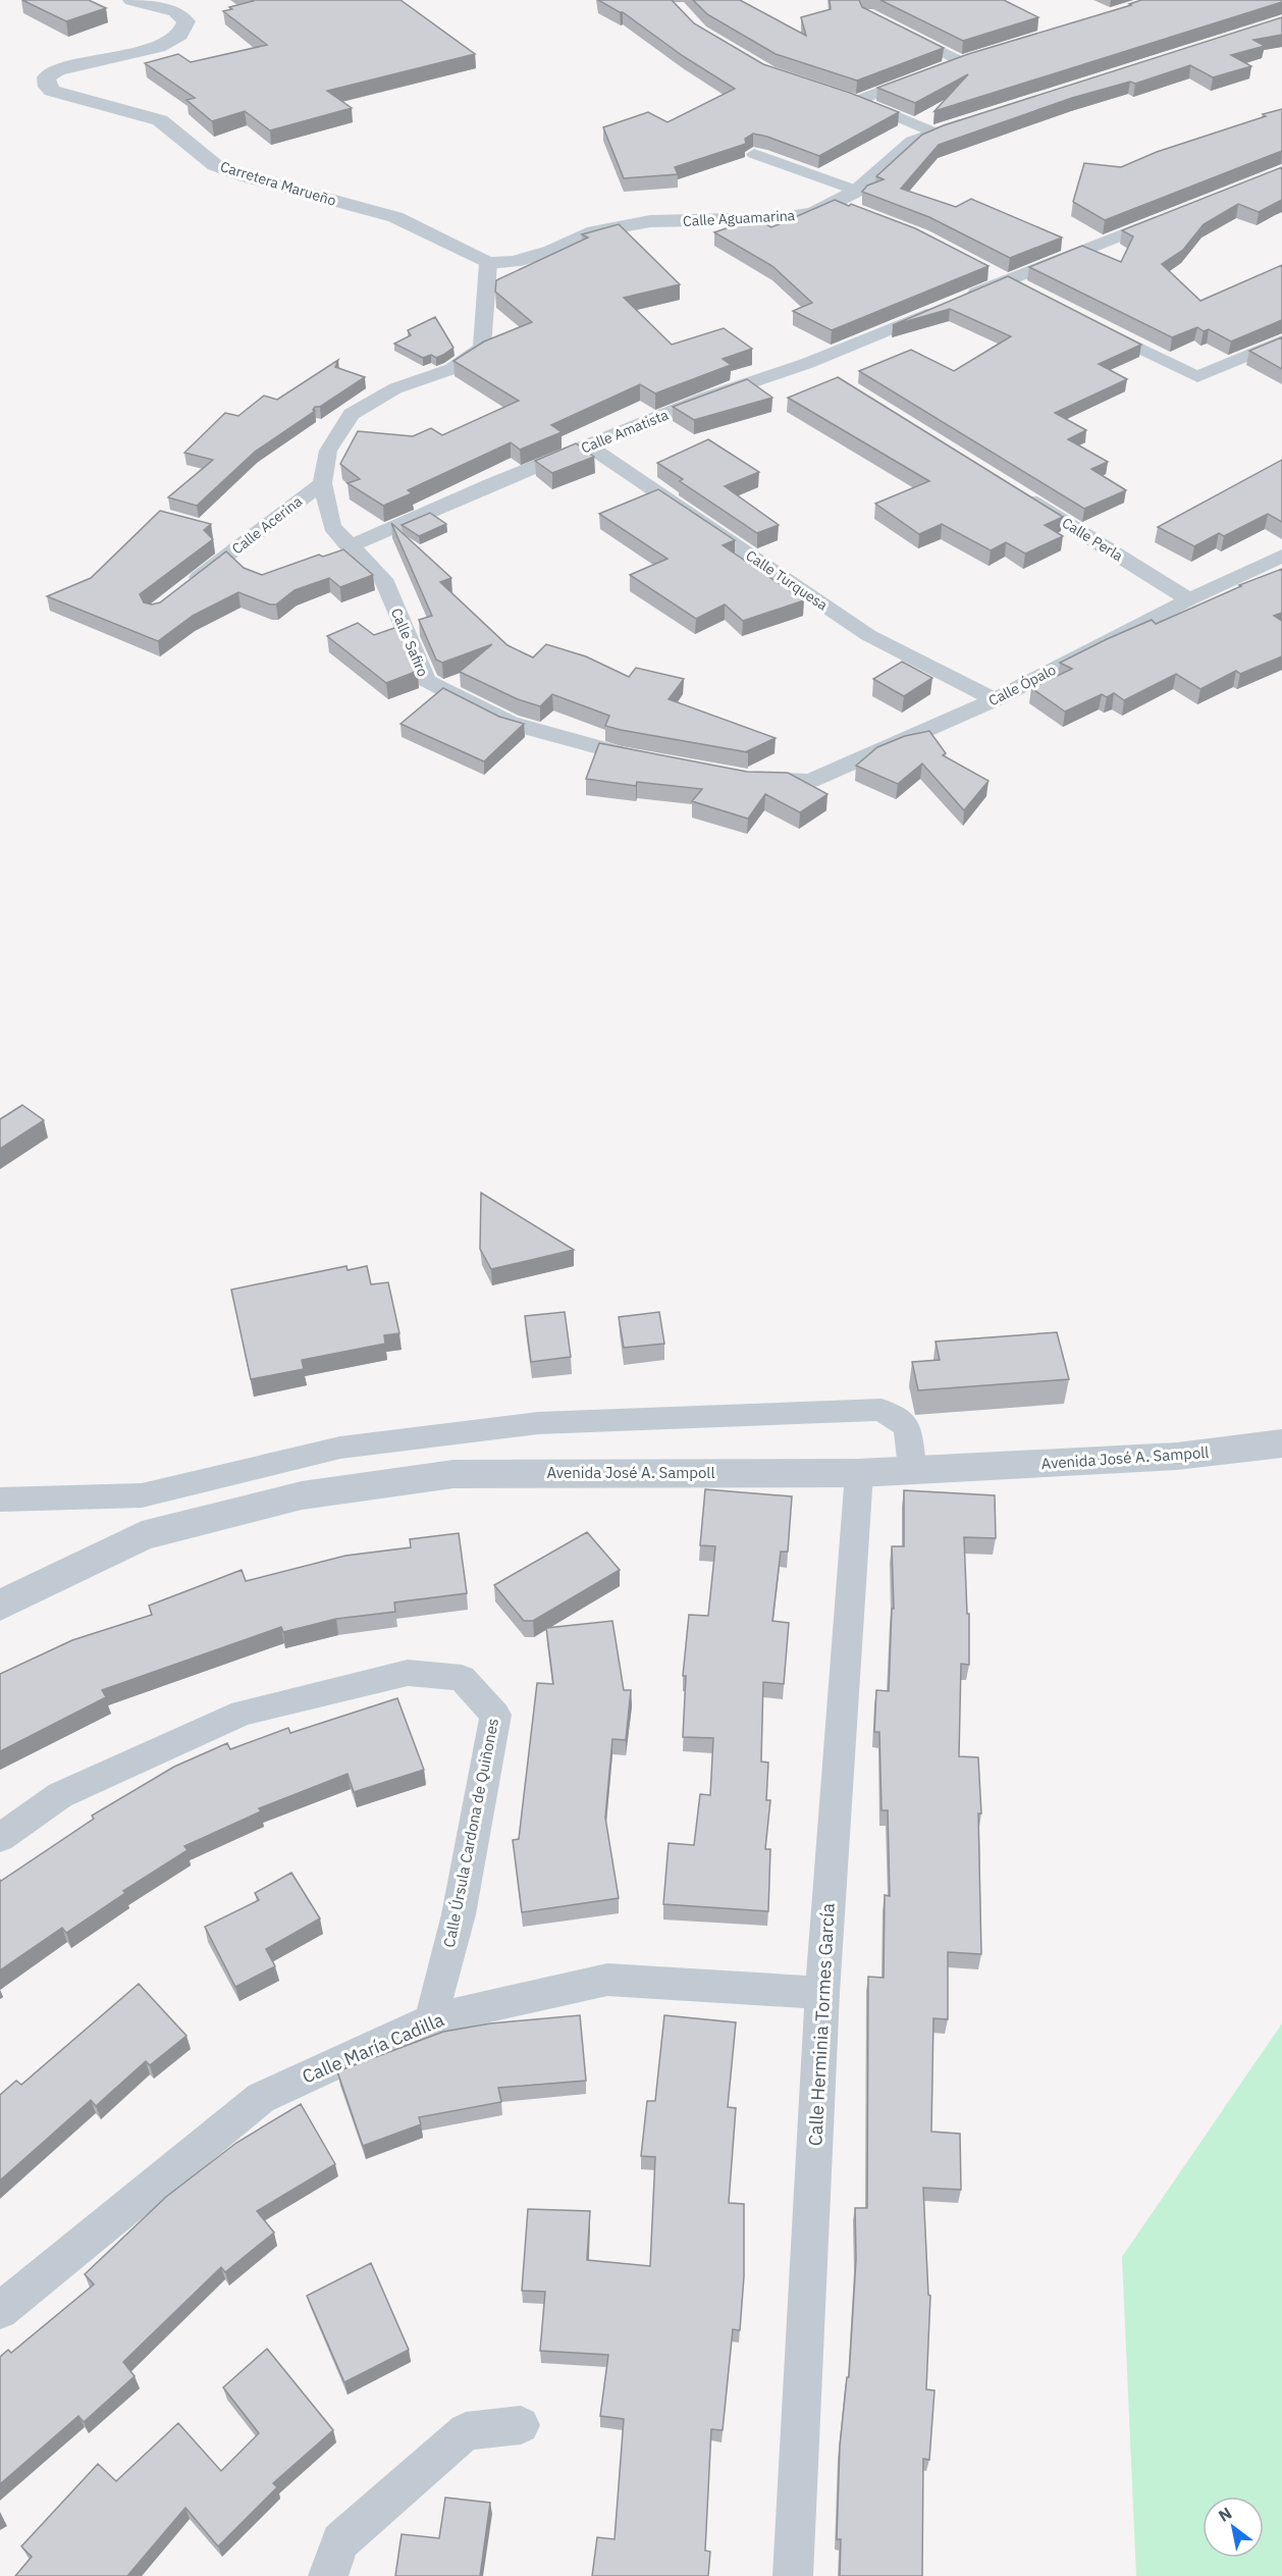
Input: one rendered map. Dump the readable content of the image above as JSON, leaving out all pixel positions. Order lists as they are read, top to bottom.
{
  "streets": {
    "street": [
      "Carretera Marueño",
      "Calle Aguamarina",
      "Calle Amatista",
      "Calle Acerina",
      "Calle Perla",
      "Calle Turquesa",
      "Calle Safiro",
      "Calle Ópalo",
      "Avenida José A. Sampoll",
      "Calle Úrsula Cardona de Quiñones",
      "Calle Herminia Tormes García",
      "Calle María Cadilla"
    ]
  },
  "crossings": [
    ["Carretera Marueño", "Calle Aguamarina"],
    ["Carretera Marueño", "Calle Safiro"],
    ["Calle Aguamarina", "Calle Safiro"],
    ["Calle Amatista", "Calle Turquesa"],
    ["Calle Amatista", "Calle Safiro"],
    ["Calle Acerina", "Calle Safiro"],
    ["Calle Perla", "Calle Ópalo"],
    ["Calle Turquesa", "Calle Ópalo"],
    ["Avenida José A. Sampoll", "Calle Herminia Tormes García"],
    ["Calle Úrsula Cardona de Quiñones", "Calle María Cadilla"],
    ["Calle Herminia Tormes García", "Calle María Cadilla"]
  ],
  "north": "top left"
}
